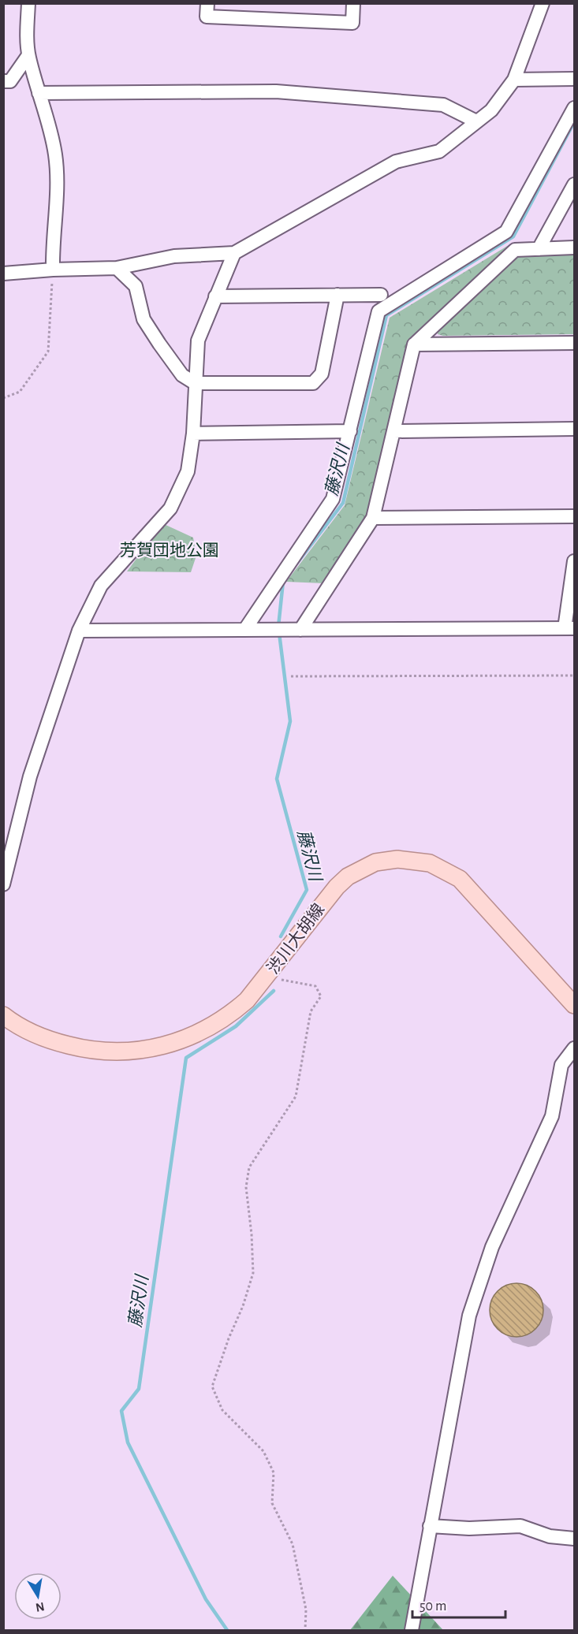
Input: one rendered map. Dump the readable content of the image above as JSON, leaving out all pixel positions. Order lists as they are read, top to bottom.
{
  "streets": {
    "main road": ["渋川大胡線"]
  },
  "water": ["藤沢川"],
  "parks": ["芳賀団地公園"],
  "scale_bar": "50 m",
  "north": "bottom"
}
